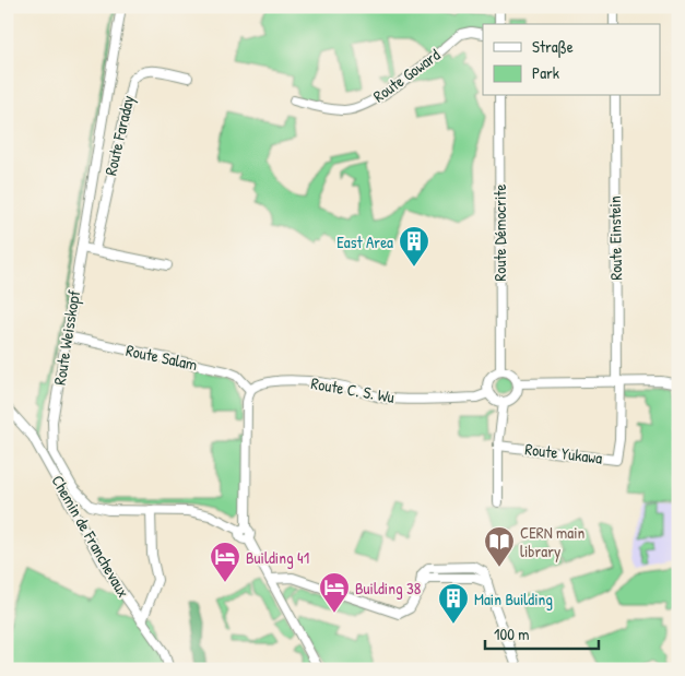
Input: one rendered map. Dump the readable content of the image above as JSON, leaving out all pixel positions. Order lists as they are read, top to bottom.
{
  "streets": {
    "street": [
      "Route Goward",
      "Route Faraday",
      "Route Démocrite",
      "Route Einstein",
      "Route Weisskopf",
      "Route Salam",
      "Route C. S. Wu",
      "Route Yukawa",
      "Chemin de Franchevaux"
    ]
  },
  "crossings": [
    ["Route Démocrite", "Route C. S. Wu"],
    ["Route Einstein", "Route Yukawa"],
    ["Route Weisskopf", "Route Salam"],
    ["Route Salam", "Route C. S. Wu"]
  ],
  "places": {
    "building": ["East Area", "Main Building"],
    "library": ["CERN main library"],
    "hotel": ["Building 41", "Building 38"]
  },
  "legend": ["Straße", "Park"],
  "scale_bar": "100 m"
}
